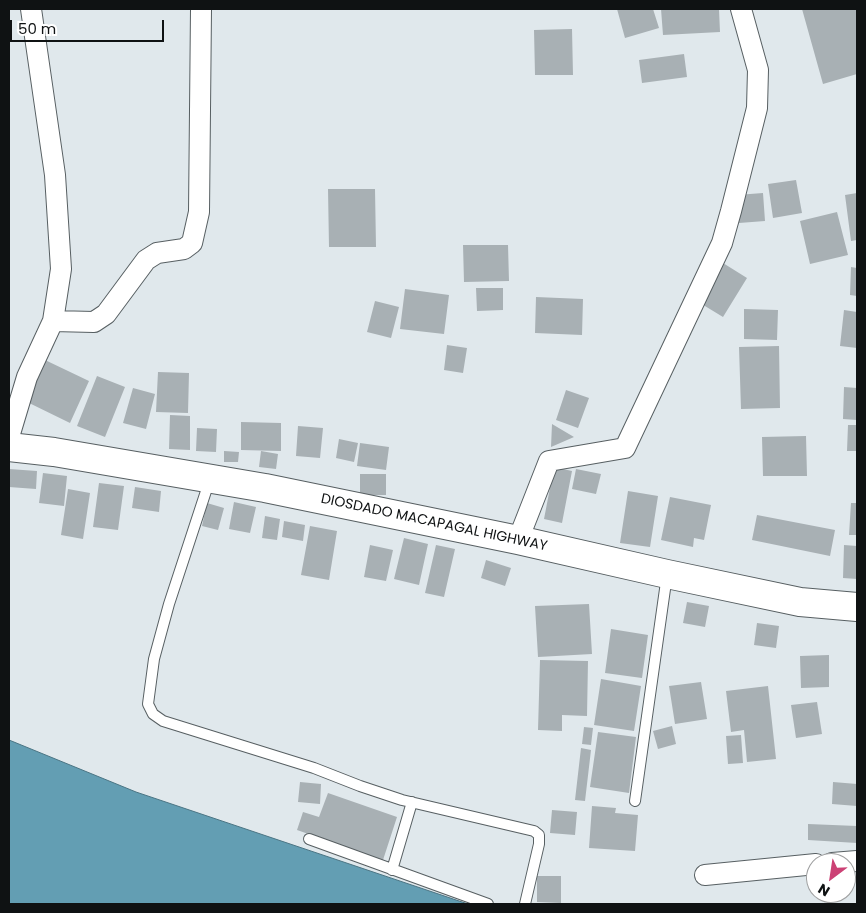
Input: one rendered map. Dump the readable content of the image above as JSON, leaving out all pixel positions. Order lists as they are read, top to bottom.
{
  "streets": {
    "highway": ["DIOSDADO MACAPAGAL HIGHWAY"]
  },
  "scale_bar": "50 m",
  "north": "bottom left"
}
